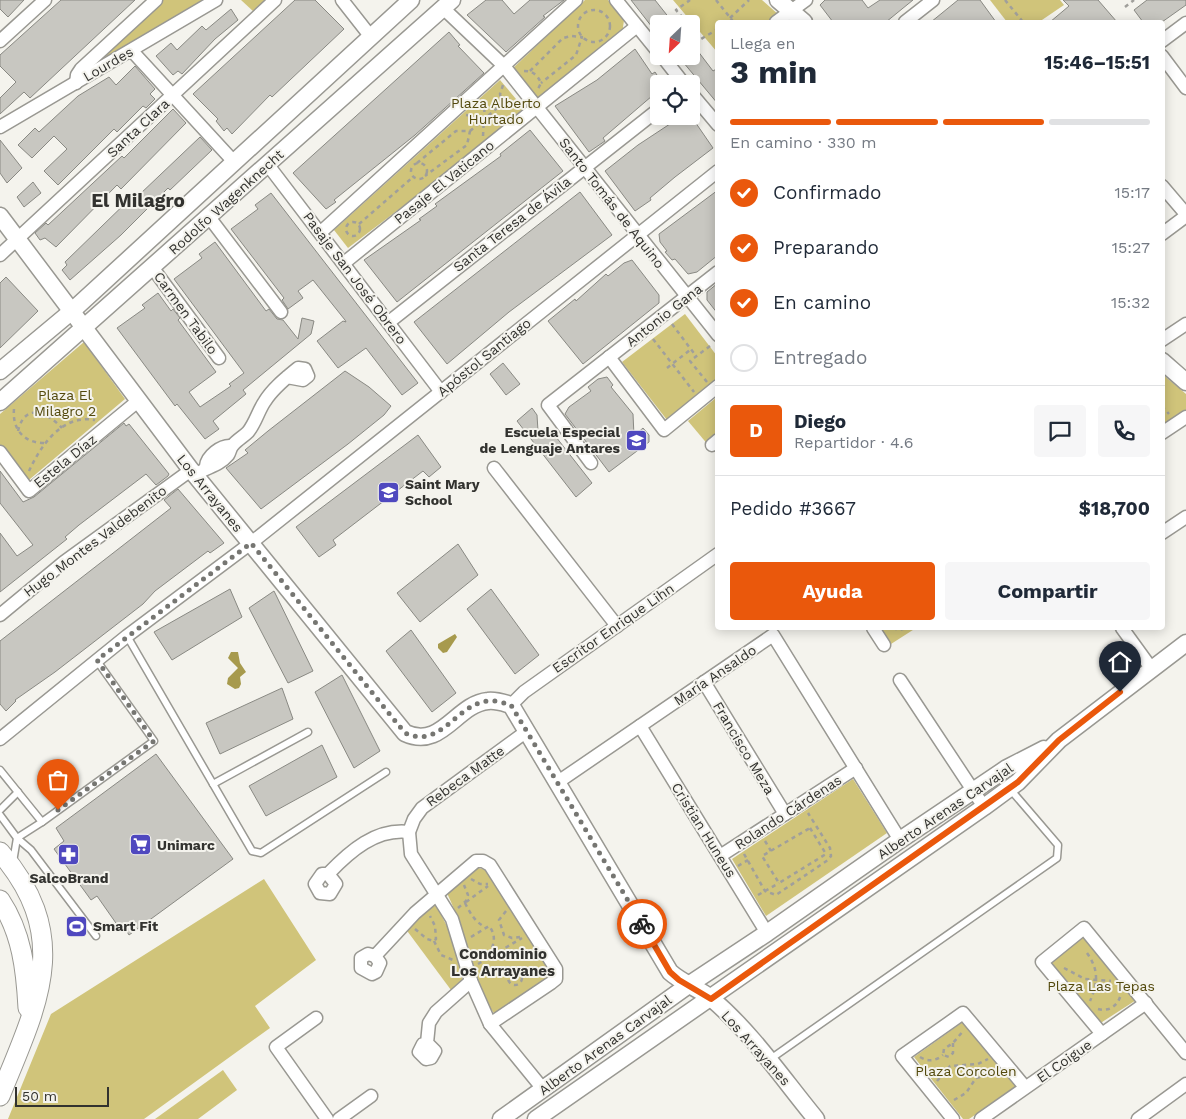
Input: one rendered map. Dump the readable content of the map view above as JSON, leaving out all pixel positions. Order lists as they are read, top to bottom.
{
  "streets": {
    "street": [
      "Lourdes",
      "Santa Clara",
      "Pasaje El Vaticano",
      "Rodolfo Wagenknecht",
      "Santo Tomás de Aquino",
      "Santa Teresa de Ávila",
      "Pasaje San José Obrero",
      "Carmen Tabilo",
      "Antonio Gana",
      "Apóstol Santiago",
      "Estela Díaz",
      "Los Arrayanes",
      "Hugo Montes Valdebenito",
      "Escritor Enrique Lihn",
      "María Ansaldo",
      "Francisco Meza",
      "Rebeca Matte",
      "Alberto Arenas Carvajal",
      "Rolando Cárdenas",
      "Cristian Huneus",
      "El Coigue"
    ]
  },
  "crossings": [
    ["Santa Clara", "Los Arrayanes"],
    ["Pasaje El Vaticano", "Santo Tomás de Aquino"],
    ["Pasaje El Vaticano", "Pasaje San José Obrero"],
    ["Rodolfo Wagenknecht", "Santo Tomás de Aquino"],
    ["Rodolfo Wagenknecht", "Pasaje San José Obrero"],
    ["Rodolfo Wagenknecht", "Carmen Tabilo"],
    ["Rodolfo Wagenknecht", "Los Arrayanes"],
    ["Santo Tomás de Aquino", "Santa Teresa de Ávila"],
    ["Santo Tomás de Aquino", "Antonio Gana"],
    ["Santo Tomás de Aquino", "Apóstol Santiago"],
    ["Santa Teresa de Ávila", "Pasaje San José Obrero"],
    ["Pasaje San José Obrero", "Apóstol Santiago"],
    ["Apóstol Santiago", "Los Arrayanes"],
    ["Estela Díaz", "Los Arrayanes"],
    ["Los Arrayanes", "Hugo Montes Valdebenito"],
    ["Los Arrayanes", "Escritor Enrique Lihn"],
    ["Los Arrayanes", "María Ansaldo"],
    ["Los Arrayanes", "Rebeca Matte"],
    ["Los Arrayanes", "Alberto Arenas Carvajal"],
    ["María Ansaldo", "Francisco Meza"],
    ["María Ansaldo", "Alberto Arenas Carvajal"],
    ["María Ansaldo", "Rolando Cárdenas"],
    ["María Ansaldo", "Cristian Huneus"],
    ["Francisco Meza", "Rolando Cárdenas"],
    ["Alberto Arenas Carvajal", "Cristian Huneus"],
    ["Rolando Cárdenas", "Cristian Huneus"]
  ],
  "districts": ["El Milagro", "Condominio Los Arrayanes"],
  "parks": [
    "Plaza Alberto Hurtado",
    "Plaza El Milagro 2",
    "Plaza Las Tepas",
    "Plaza Corcolen"
  ],
  "places": {
    "school or university": ["Escuela Especial de Lenguaje Antares", "Saint Mary School"],
    "supermarket": ["Unimarc"],
    "pharmacy": ["SalcoBrand"],
    "sports": ["Smart Fit"]
  },
  "scale_bar": "50 m",
  "north": "bottom left",
  "page": {
    "heading": ["3 min", "Llega en", "15:46–15:51"],
    "panel": [
      "Diego",
      "Repartidor · 4.6",
      "Pedido #3667",
      "$18,700"
    ],
    "bar": "En camino · 330 m",
    "list": [
      ["Confirmado", "15:17"],
      ["Preparando", "15:27"],
      ["En camino", "15:32"],
      "Entregado"
    ],
    "round": "D",
    "buttons": ["Ayuda", "Compartir"],
    "scale": "50 m"
  }
}
